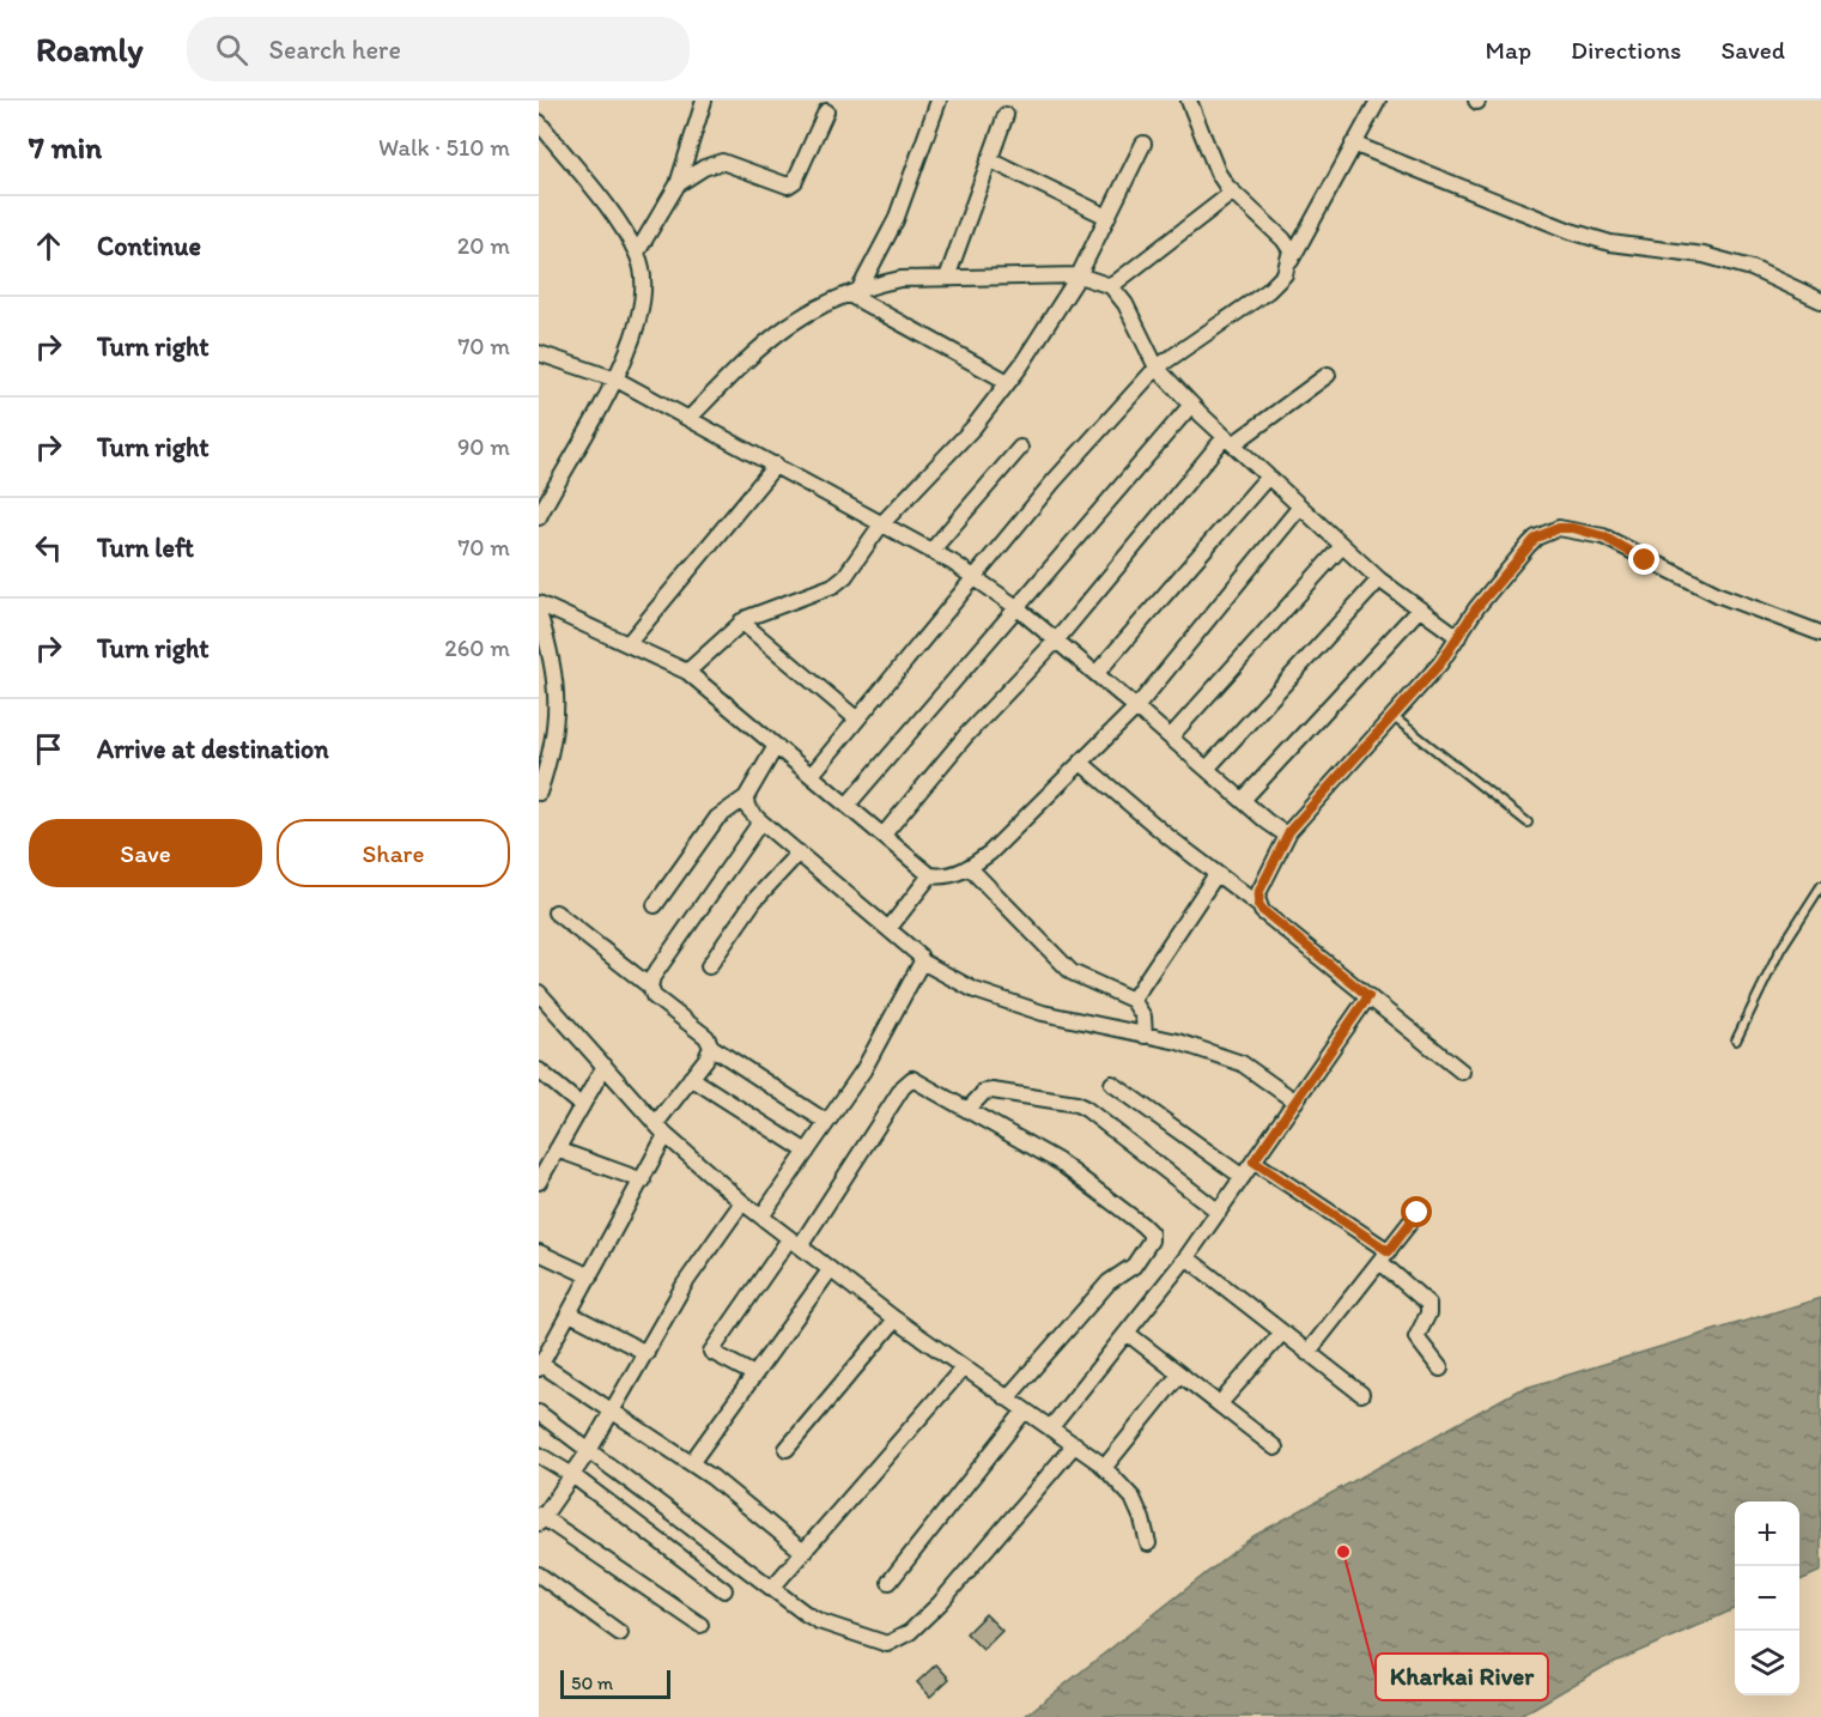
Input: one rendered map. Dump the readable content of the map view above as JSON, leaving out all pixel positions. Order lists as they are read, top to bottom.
{
  "places": ["Kharkai River"],
  "scale_bar": "50 m",
  "page": {
    "header": "Roamly",
    "search": "Search here",
    "nav": ["Map", "Directions", "Saved"],
    "heading": ["7 min", "Walk · 510 m"],
    "list": [
      ["Continue", "20 m"],
      ["Turn right", "70 m"],
      ["Turn right", "90 m"],
      ["Turn left", "70 m"],
      ["Turn right", "260 m"],
      "Arrive at destination"
    ],
    "buttons": ["Save", "Share"],
    "map_buttons": ["+", "−"],
    "scale": "50 m"
  }
}
